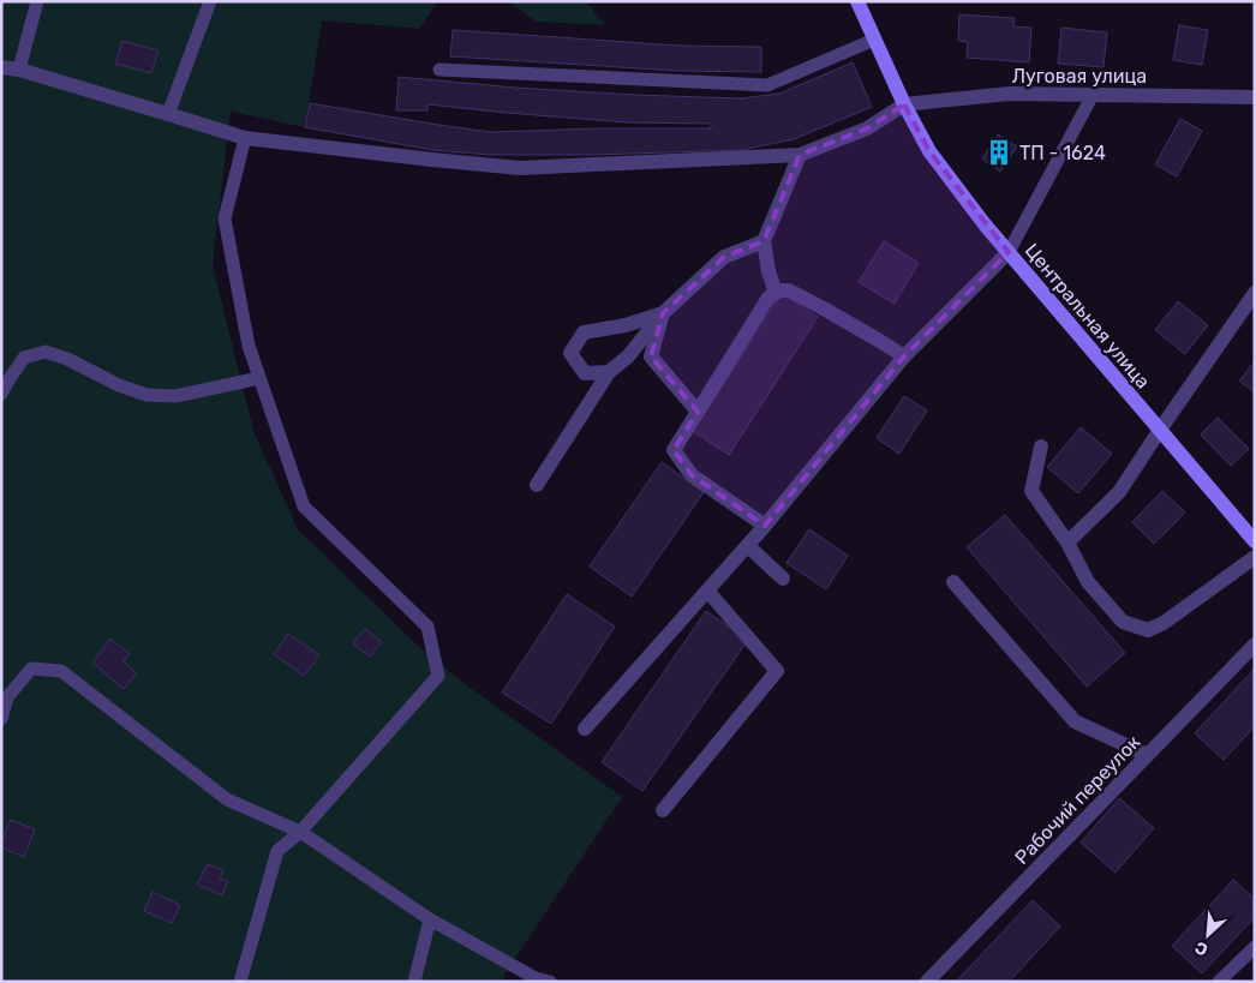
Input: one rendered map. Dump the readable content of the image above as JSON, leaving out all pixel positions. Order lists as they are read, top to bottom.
{
  "streets": {
    "street": ["Луговая улица", "Центральная улица", "Рабочий переулок"]
  },
  "crossings": [
    ["Луговая улица", "Центральная улица"]
  ],
  "places": {
    "building": ["ТП - 1624"]
  },
  "north": "bottom left"
}
